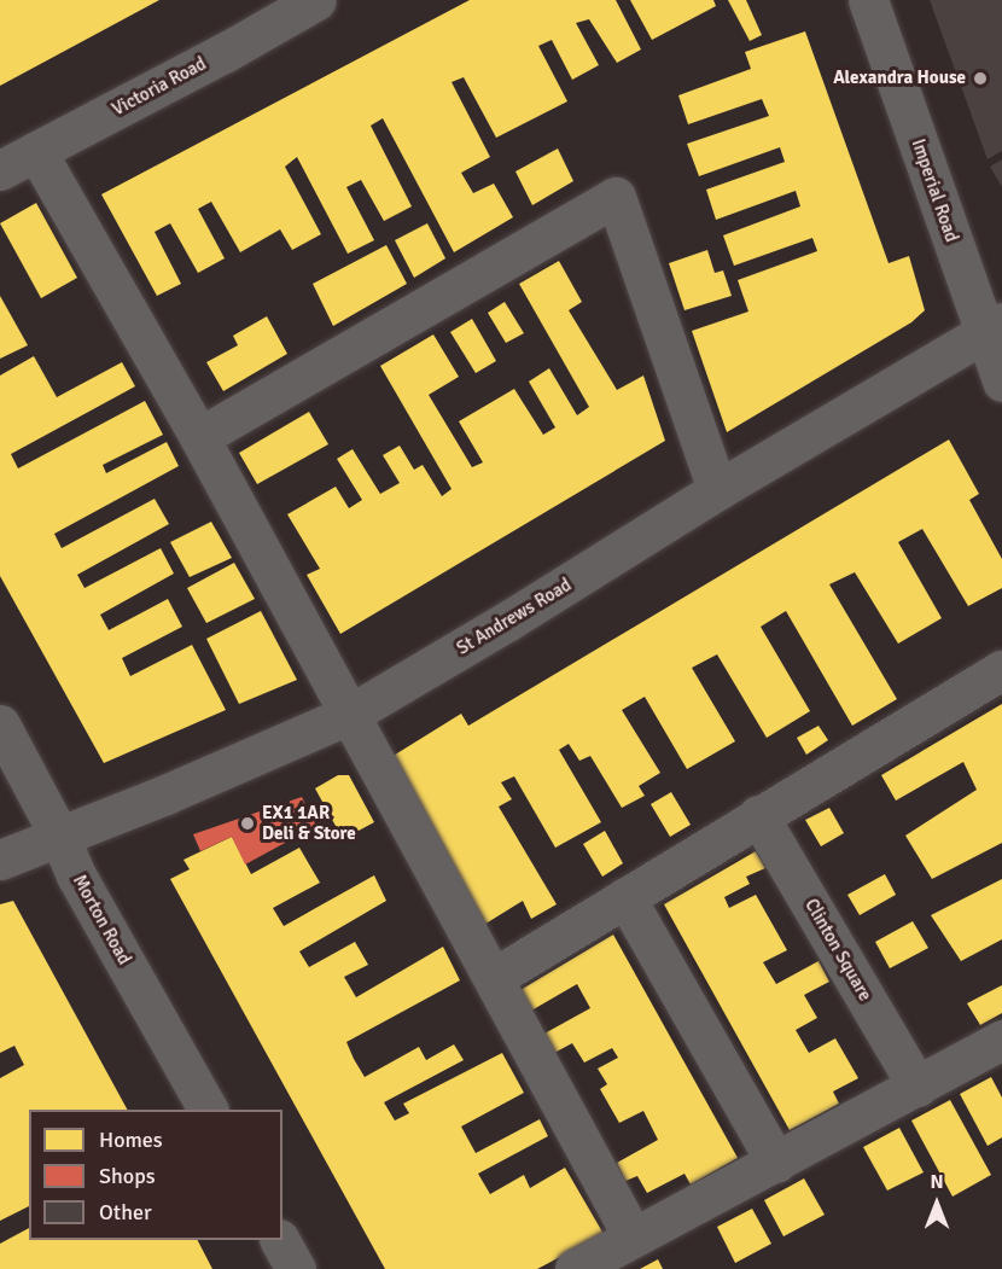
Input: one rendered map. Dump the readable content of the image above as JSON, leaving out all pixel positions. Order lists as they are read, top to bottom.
{
  "streets": {
    "street": [
      "Victoria Road",
      "Imperial Road",
      "St Andrews Road",
      "Morton Road",
      "Clinton Square"
    ]
  },
  "crossings": [
    ["Imperial Road", "St Andrews Road"],
    ["St Andrews Road", "Morton Road"]
  ],
  "places": ["Alexandra House", "EX1 1AR Deli & Store"],
  "legend": ["Homes", "Shops", "Other"],
  "north": "top"
}
